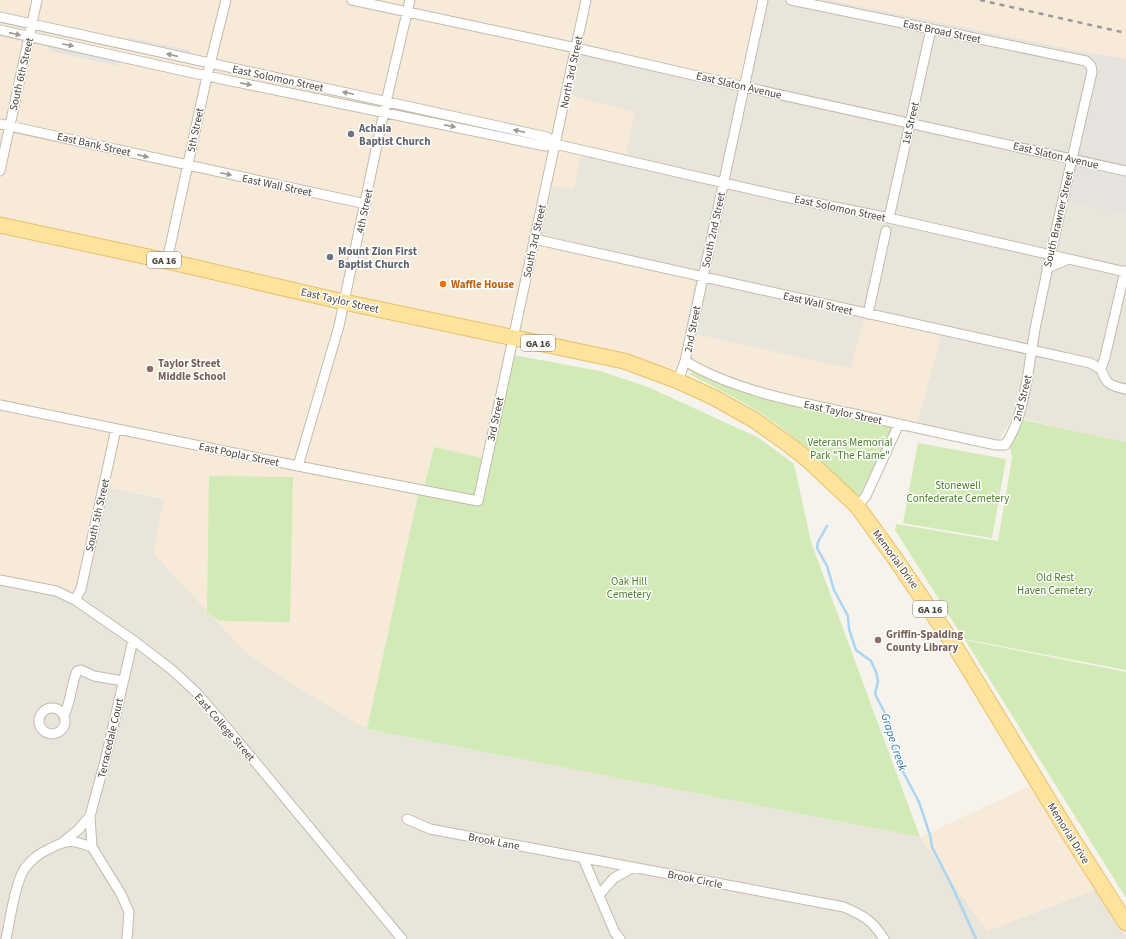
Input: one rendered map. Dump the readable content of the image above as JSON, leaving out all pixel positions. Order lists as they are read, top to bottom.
{
  "streets": {
    "main road": ["GA 16", "East Taylor Street", "Memorial Drive"],
    "street": [
      "East Broad Street",
      "North 3rd Street",
      "South 6th Street",
      "East Solomon Street",
      "East Slaton Avenue",
      "1st Street",
      "5th Street",
      "East Bank Street",
      "East Wall Street",
      "4th Street",
      "South Brawner Street",
      "South 2nd Street",
      "South 3rd Street",
      "2nd Street",
      "3rd Street",
      "East Poplar Street",
      "South 5th Street",
      "East College Street",
      "Terracedale Court",
      "Brook Lane",
      "Brook Circle"
    ]
  },
  "crossings": [
    ["East Broad Street", "1st Street"],
    ["East Broad Street", "South Brawner Street"],
    ["North 3rd Street", "East Solomon Street"],
    ["North 3rd Street", "East Slaton Avenue"],
    ["North 3rd Street", "South 3rd Street"],
    ["South 6th Street", "East Solomon Street"],
    ["South 6th Street", "East Bank Street"],
    ["East Solomon Street", "1st Street"],
    ["East Solomon Street", "5th Street"],
    ["East Solomon Street", "4th Street"],
    ["East Solomon Street", "South Brawner Street"],
    ["East Solomon Street", "South 2nd Street"],
    ["East Solomon Street", "South 3rd Street"],
    ["East Slaton Avenue", "1st Street"],
    ["East Slaton Avenue", "4th Street"],
    ["East Slaton Avenue", "South Brawner Street"],
    ["East Slaton Avenue", "South 2nd Street"],
    ["5th Street", "East Bank Street"],
    ["5th Street", "East Wall Street"],
    ["5th Street", "East Taylor Street"],
    ["East Bank Street", "East Wall Street"],
    ["East Wall Street", "4th Street"],
    ["East Wall Street", "South Brawner Street"],
    ["East Wall Street", "South 2nd Street"],
    ["East Wall Street", "South 3rd Street"],
    ["East Wall Street", "2nd Street"],
    ["4th Street", "East Taylor Street"],
    ["4th Street", "East Poplar Street"],
    ["South Brawner Street", "2nd Street"],
    ["South 2nd Street", "2nd Street"],
    ["South 3rd Street", "East Taylor Street"],
    ["South 3rd Street", "3rd Street"],
    ["East Taylor Street", "2nd Street"],
    ["East Taylor Street", "3rd Street"],
    ["East Taylor Street", "Memorial Drive"],
    ["2nd Street", "Memorial Drive"],
    ["3rd Street", "East Poplar Street"],
    ["East Poplar Street", "South 5th Street"],
    ["South 5th Street", "East College Street"],
    ["East College Street", "Terracedale Court"],
    ["Brook Lane", "Brook Circle"]
  ],
  "one_way": ["East Bank Street"],
  "water": ["Grape Creek"],
  "parks": [
    "Veterans Memorial Park \"The Flame\"",
    "Stonewell Confederate Cemetery",
    "Old Rest Haven Cemetery",
    "Oak Hill Cemetery"
  ],
  "places": [
    "Achaia Baptist Church",
    "Mount Zion First Baptist Church",
    "Waffle House",
    "Taylor Street Middle School",
    "Griffin-Spalding County Library"
  ]
}
